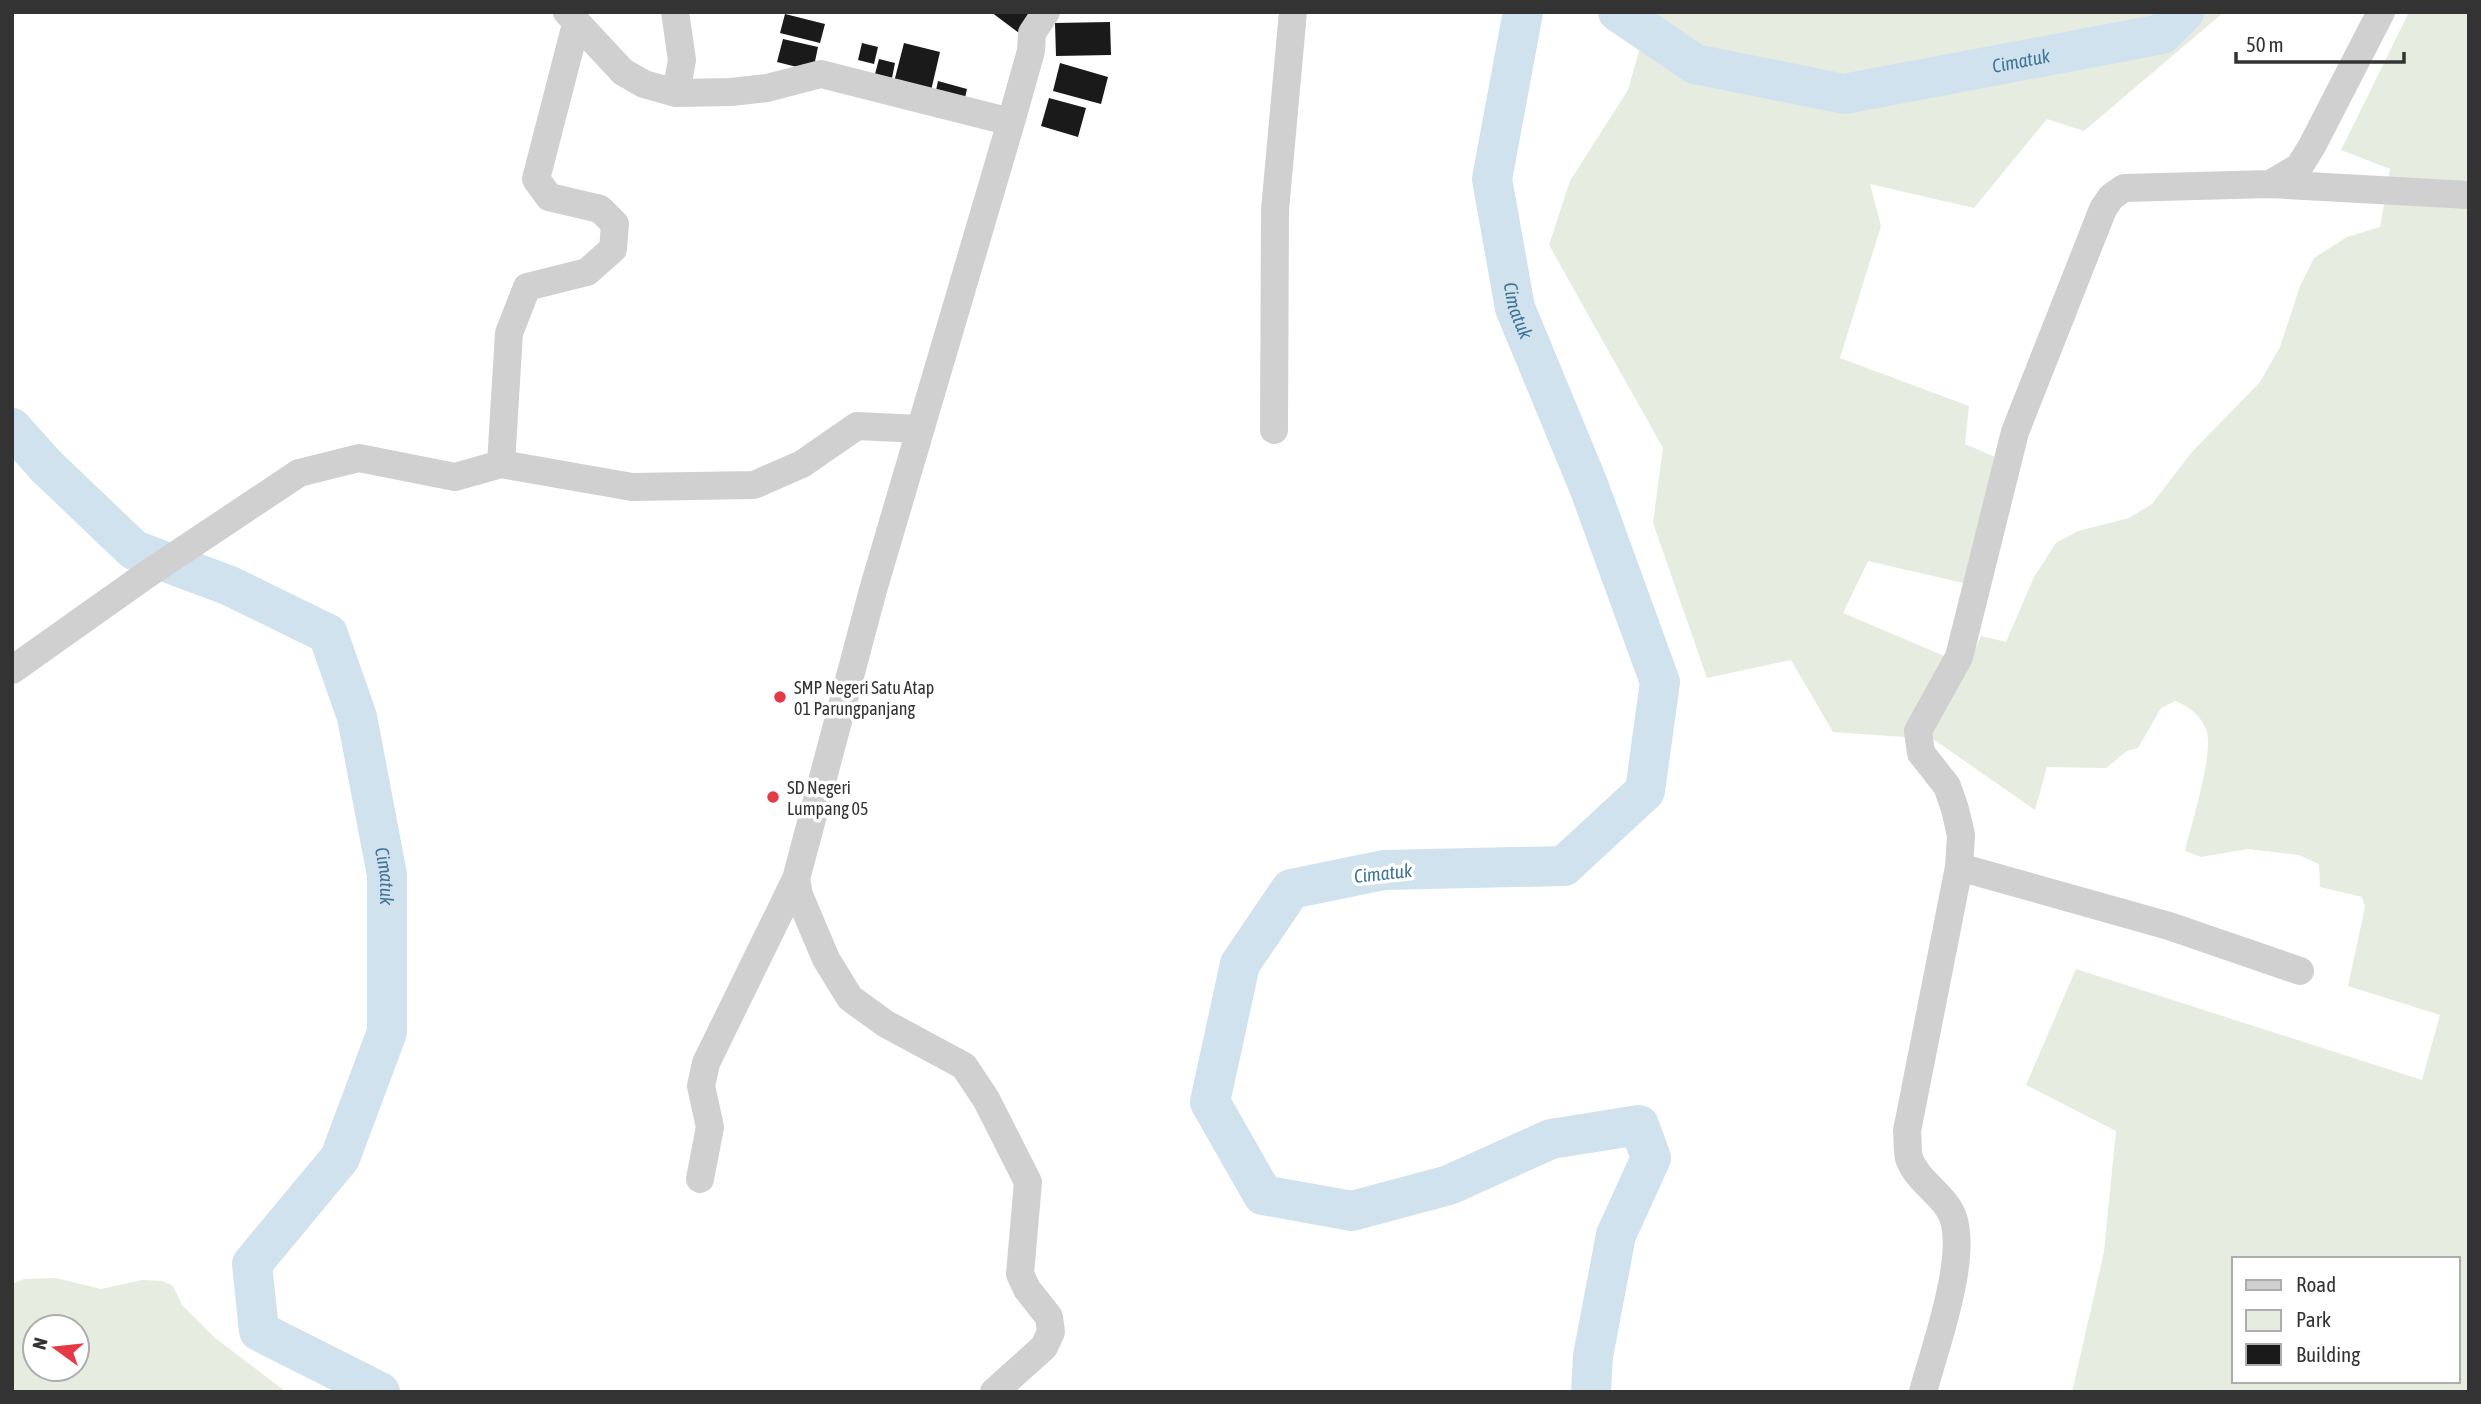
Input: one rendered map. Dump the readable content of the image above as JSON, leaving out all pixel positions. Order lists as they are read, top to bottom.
{
  "water": ["Cimatuk"],
  "places": ["SMP Negeri Satu Atap 01 Parungpanjang", "SD Negeri Lumpang 05"],
  "legend": ["Road", "Park", "Building"],
  "scale_bar": "50 m",
  "north": "left"
}
